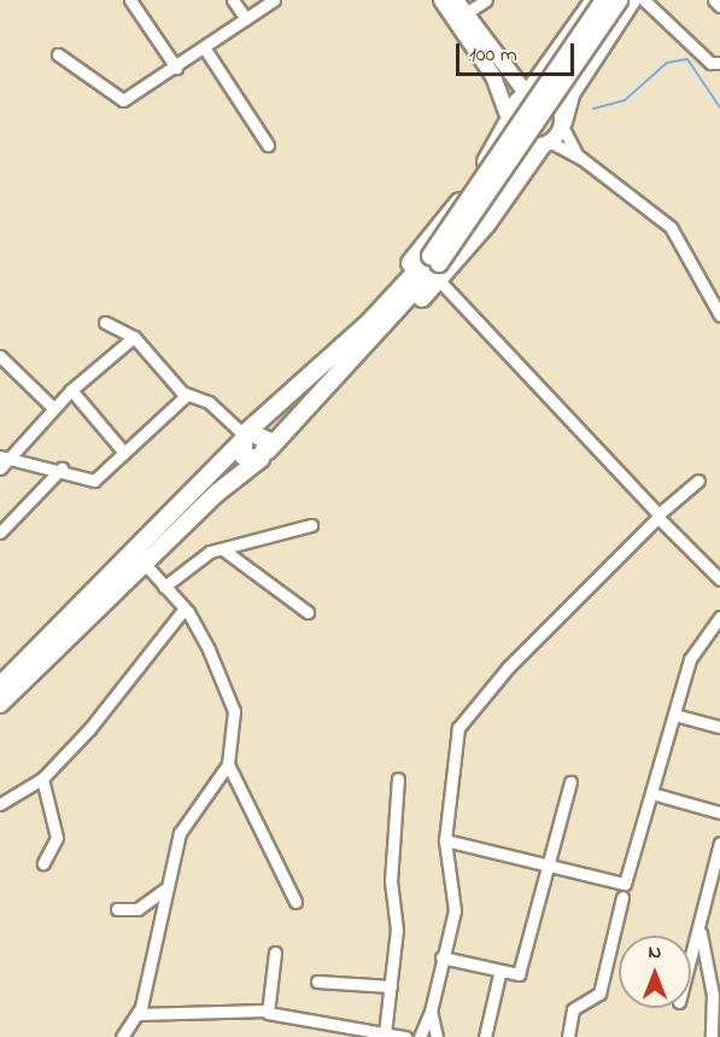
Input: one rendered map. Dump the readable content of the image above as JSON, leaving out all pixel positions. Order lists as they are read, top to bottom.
{
  "scale_bar": "100 m",
  "north": "top"
}
